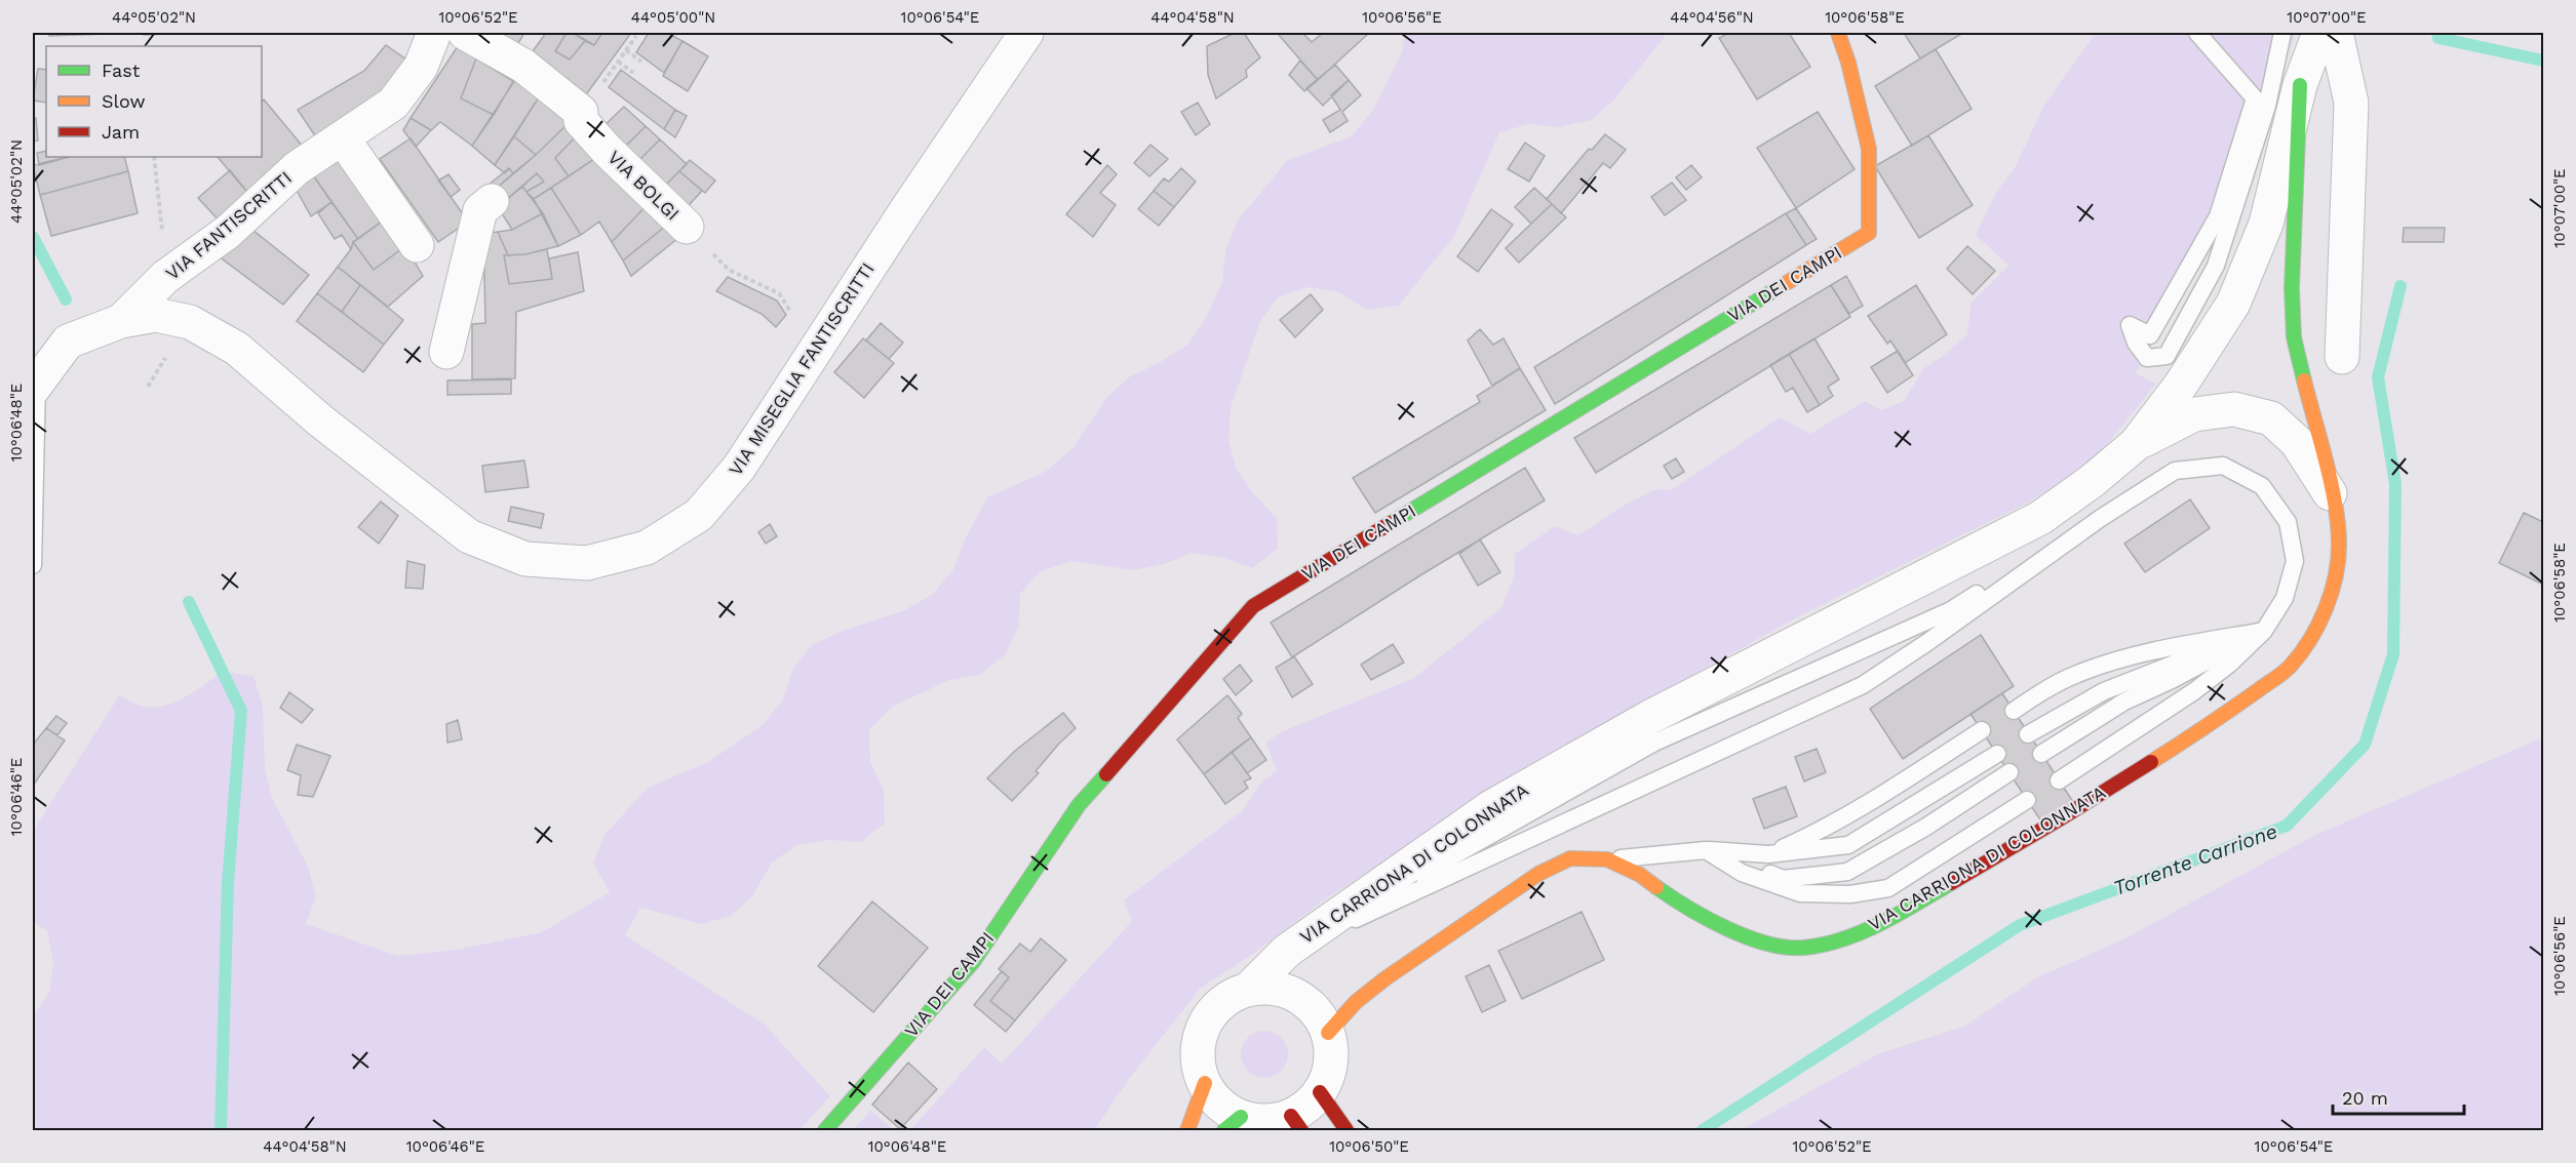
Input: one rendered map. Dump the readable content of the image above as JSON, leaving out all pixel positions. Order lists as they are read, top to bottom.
{
  "streets": {
    "street": [
      "VIA BOLGI",
      "VIA FANTISCRITTI",
      "VIA DEI CAMPI",
      "VIA MISEGLIA FANTISCRITTI",
      "VIA CARRIONA DI COLONNATA"
    ]
  },
  "crossings": [
    ["VIA BOLGI", "VIA MISEGLIA FANTISCRITTI"],
    ["VIA FANTISCRITTI", "VIA MISEGLIA FANTISCRITTI"]
  ],
  "water": ["Torrente Carrione"],
  "legend": ["Fast", "Slow", "Jam"],
  "scale_bar": "20 m",
  "coordinates": [
    "44°05'02\"N",
    "10°06'52\"E",
    "44°05'00\"N",
    "10°06'54\"E",
    "44°04'58\"N",
    "10°06'56\"E",
    "44°04'56\"N",
    "10°06'58\"E",
    "10°07'00\"E",
    "10°06'48\"E",
    "10°06'46\"E",
    "10°06'50\"E"
  ]
}
